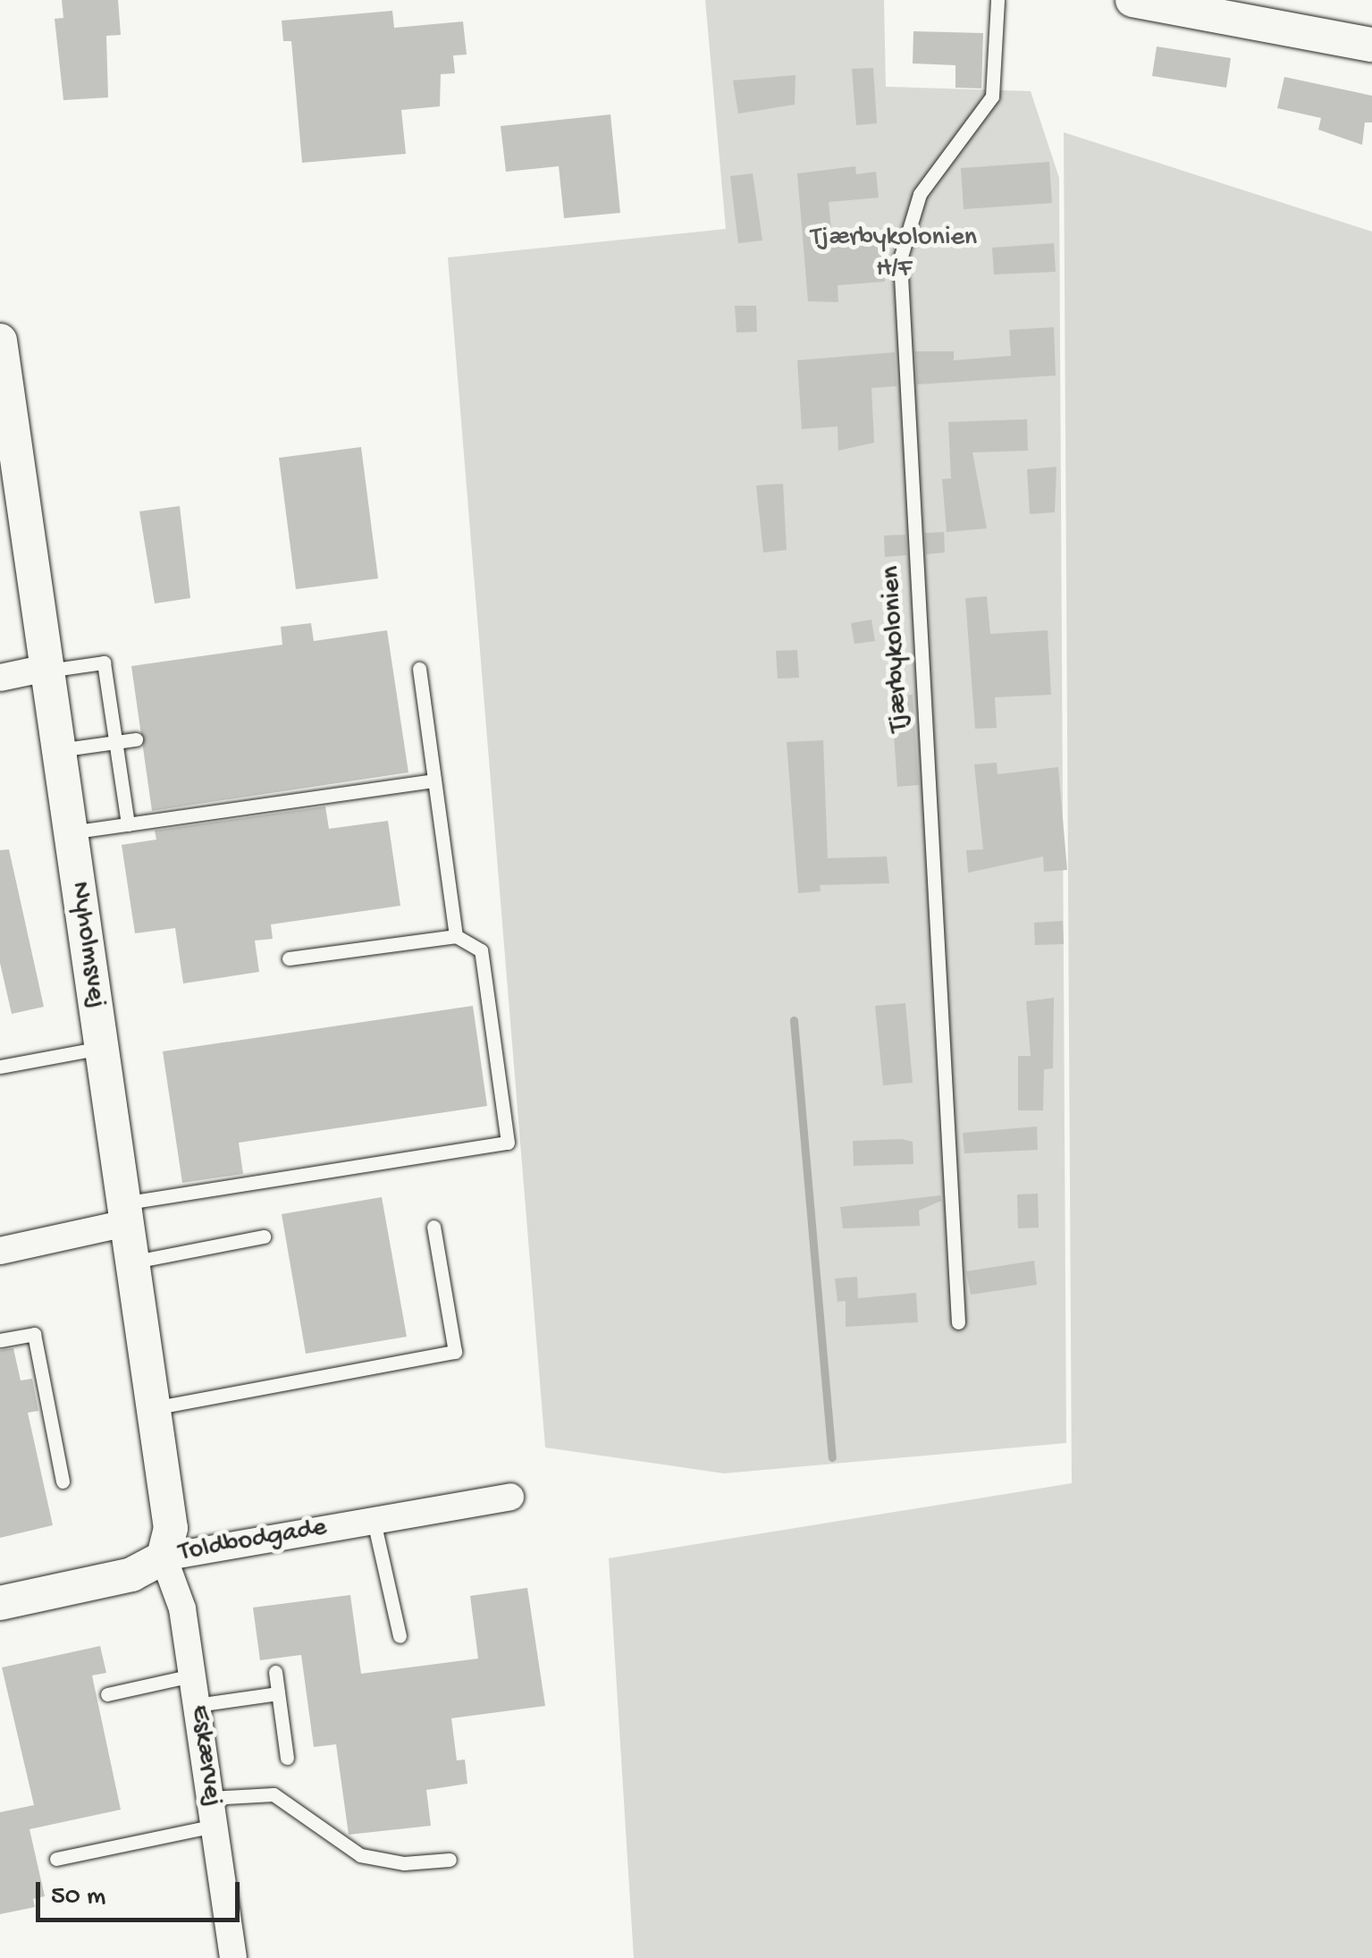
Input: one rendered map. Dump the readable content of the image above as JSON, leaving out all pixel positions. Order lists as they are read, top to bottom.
{
  "streets": {
    "street": ["Nyholmsvej", "Toldbodgade", "Eskærvej"],
    "lane": ["Tjærbykolonien"]
  },
  "crossings": [
    ["Nyholmsvej", "Toldbodgade"],
    ["Nyholmsvej", "Eskærvej"],
    ["Toldbodgade", "Eskærvej"]
  ],
  "parks": ["Tjærbykolonien H/F"],
  "scale_bar": "50 m"
}
